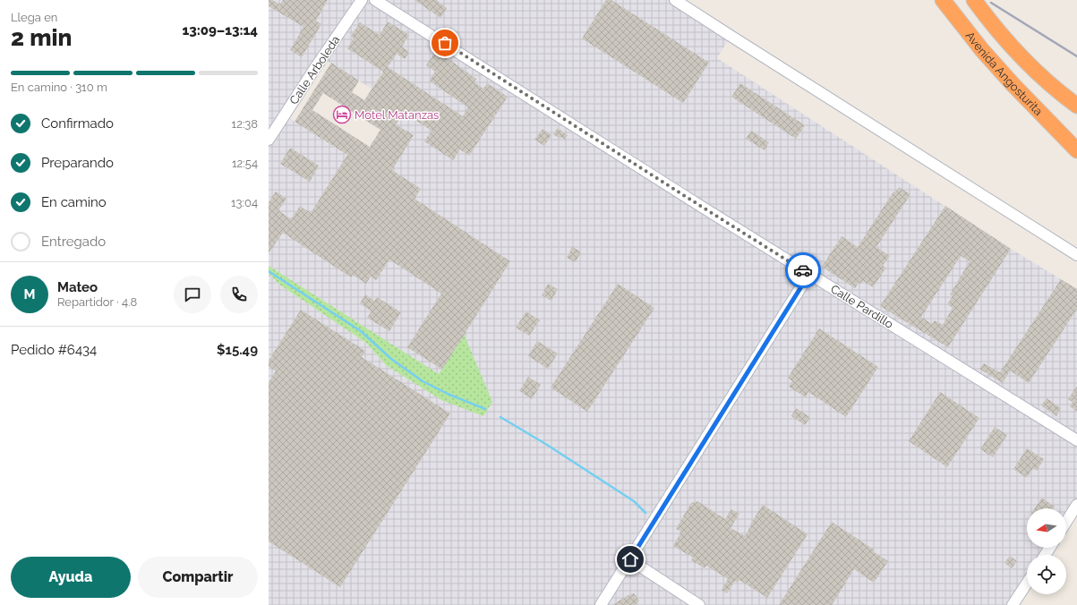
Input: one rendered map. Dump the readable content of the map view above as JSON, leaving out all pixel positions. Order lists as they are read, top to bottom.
{
  "streets": {
    "highway": ["Avenida Angosturita"],
    "street": ["Calle Arboleda", "Calle Pardillo"]
  },
  "places": {
    "hotel": ["Motel Matanzas"]
  },
  "north": "left",
  "page": {
    "heading": ["2 min", "Llega en", "13:09–13:14"],
    "panel": [
      "Mateo",
      "Repartidor · 4.8",
      "Pedido #6434",
      "$15.49"
    ],
    "bar": "En camino · 310 m",
    "list": [
      ["Confirmado", "12:38"],
      ["Preparando", "12:54"],
      ["En camino", "13:04"],
      "Entregado"
    ],
    "round": "M",
    "buttons": ["Ayuda", "Compartir"]
  }
}
